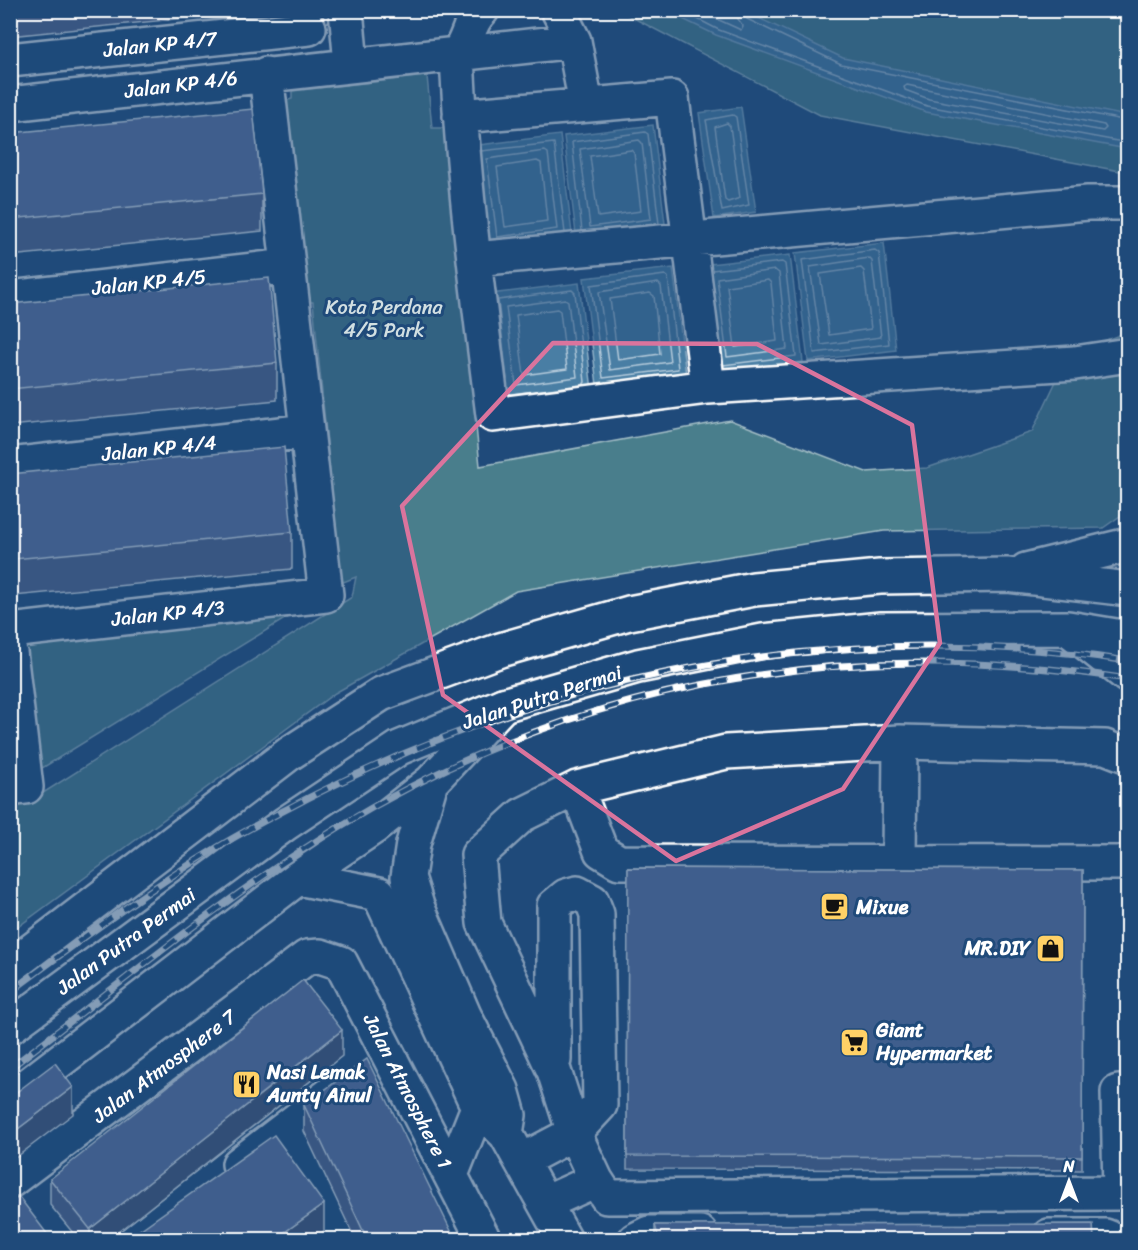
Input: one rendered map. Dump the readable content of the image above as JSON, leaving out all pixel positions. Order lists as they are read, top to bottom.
{
  "streets": {
    "street": [
      "Jalan KP 4/7",
      "Jalan KP 4/6",
      "Jalan KP 4/5",
      "Jalan KP 4/4",
      "Jalan KP 4/3",
      "Jalan Putra Permai",
      "Jalan Atmosphere 7",
      "Jalan Atmosphere 1"
    ]
  },
  "crossings": [
    ["Jalan KP 4/4", "Jalan KP 4/3"],
    ["Jalan Atmosphere 7", "Jalan Atmosphere 1"]
  ],
  "parks": ["Kota Perdana 4/5 Park"],
  "places": {
    "cafe": ["Mixue"],
    "shop": ["MR.DIY"],
    "supermarket": ["Giant Hypermarket"],
    "restaurant": ["Nasi Lemak Aunty Ainul"]
  },
  "north": "top"
}
